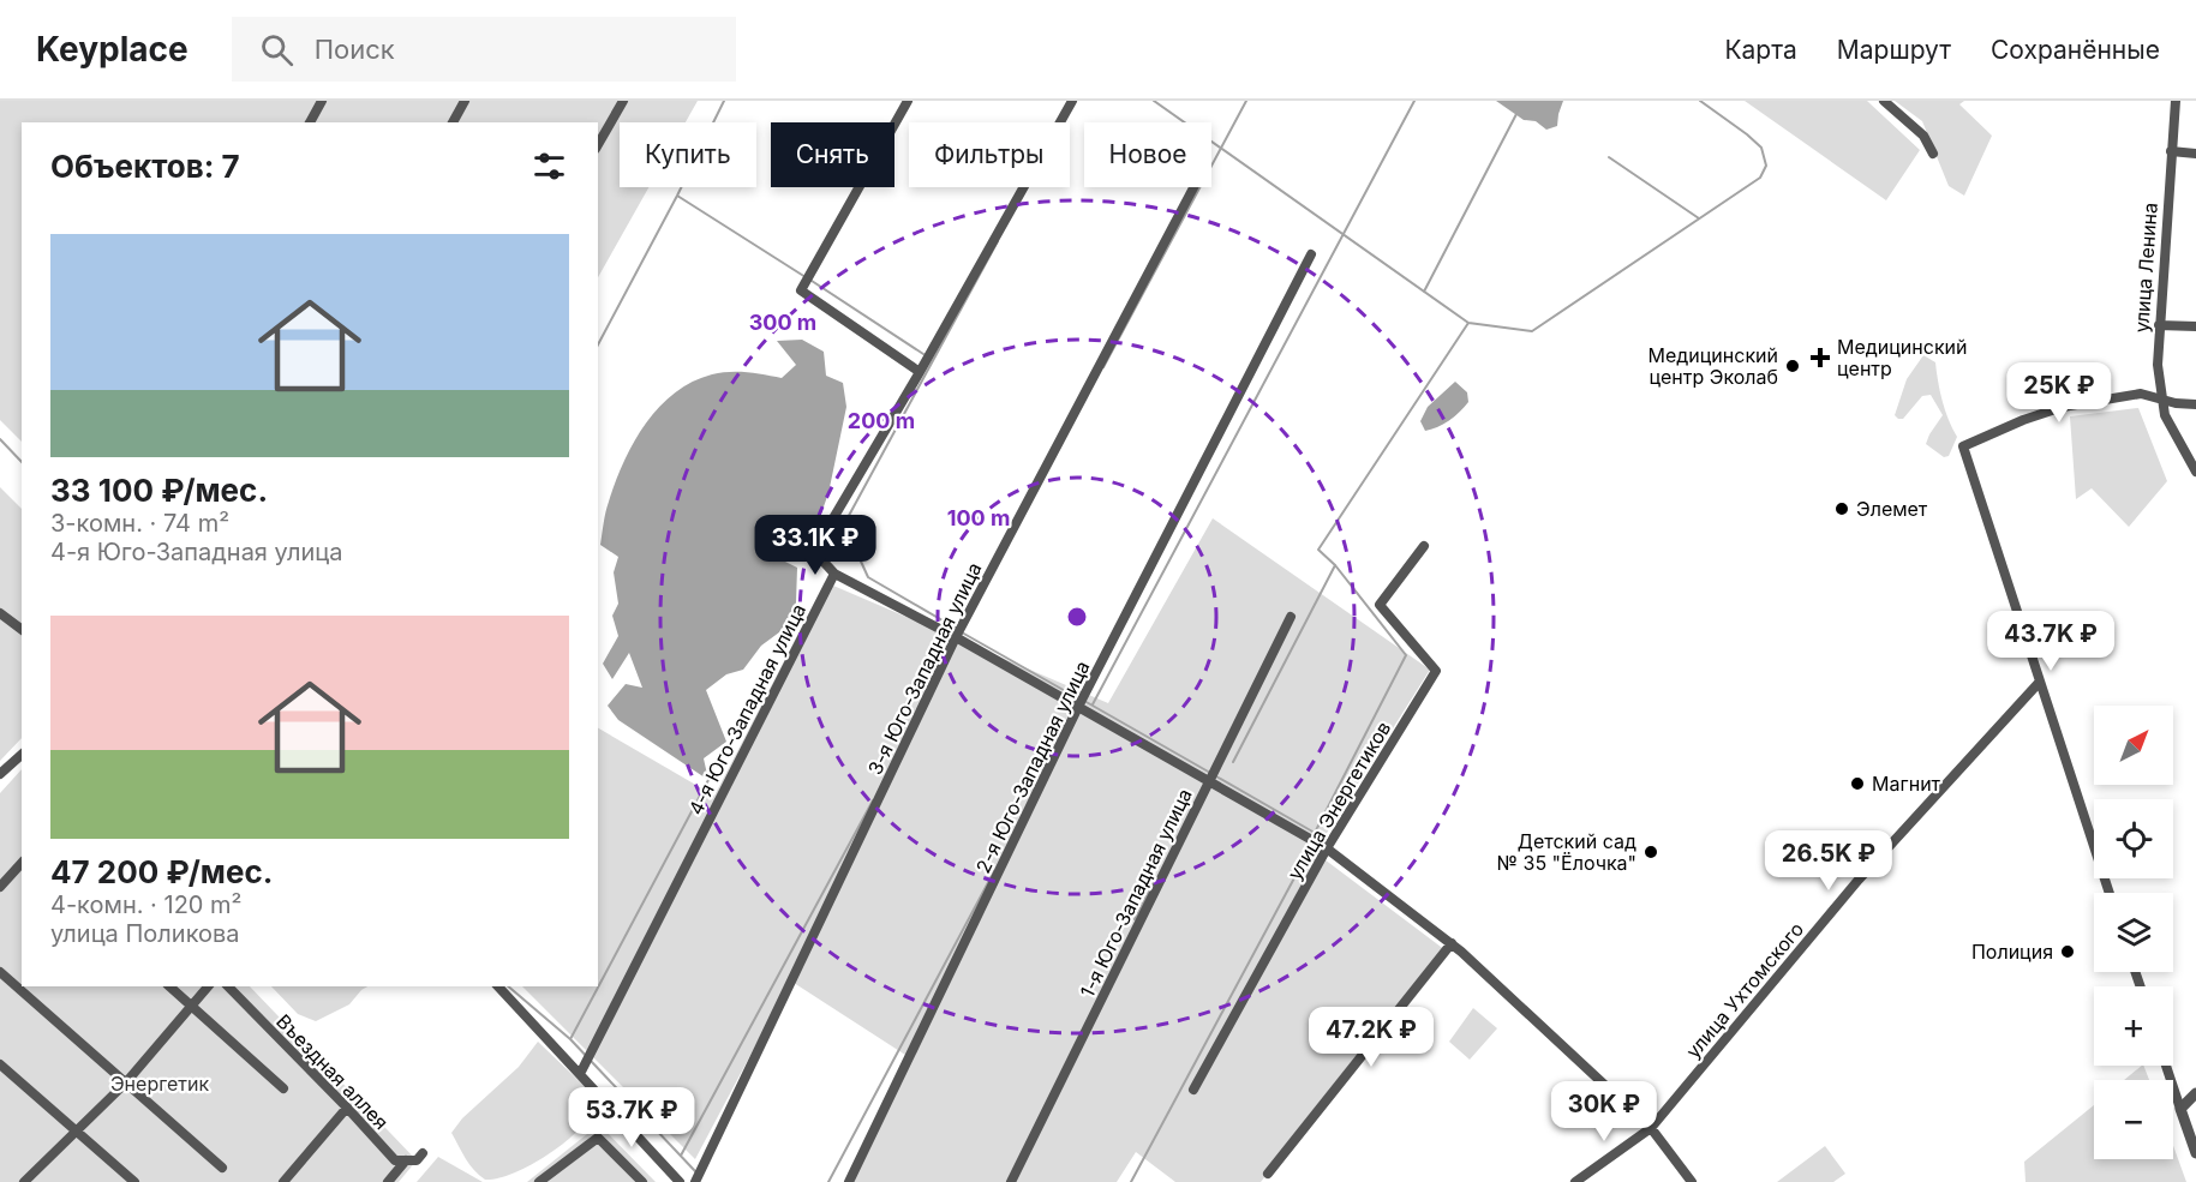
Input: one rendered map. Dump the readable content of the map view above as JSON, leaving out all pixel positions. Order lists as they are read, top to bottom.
{
  "streets": {
    "street": [
      "улица Ленина",
      "3-я Юго-Западная улица",
      "4-я Юго-Западная улица",
      "2-я Юго-Западная улица",
      "улица Энергетиков",
      "1-я Юго-Западная улица",
      "улица Ухтомского",
      "Въездная аллея"
    ]
  },
  "parks": ["Энергетик"],
  "places": {
    "health": ["Медицинский центр"],
    "other": [
      "Медицинский центр Эколаб",
      "Элемет",
      "Магнит",
      "Детский сад № 35 \"Ёлочка\"",
      "Полиция"
    ]
  },
  "north": "top right",
  "page": {
    "header": "Keyplace",
    "search": "Поиск",
    "nav": ["Карта", "Маршрут", "Сохранённые"],
    "chip": [
      "Купить",
      "Снять",
      "Фильтры",
      "Новое"
    ],
    "heading": "Объектов: 7",
    "list": [
      {
        "name": "33 100 ₽/мес.",
        "note": "3-комн. · 74 m² · 4-я Юго-Западная улица"
      },
      {
        "name": "47 200 ₽/мес.",
        "note": "4-комн. · 120 m² · улица Поликова"
      }
    ],
    "price": [
      "25K ₽",
      "33.1K ₽",
      "43.7K ₽",
      "26.5K ₽",
      "47.2K ₽",
      "30K ₽",
      "53.7K ₽"
    ],
    "map_buttons": ["+", "−"]
  },
  "rings": ["300 m", "200 m", "100 m"]
}
